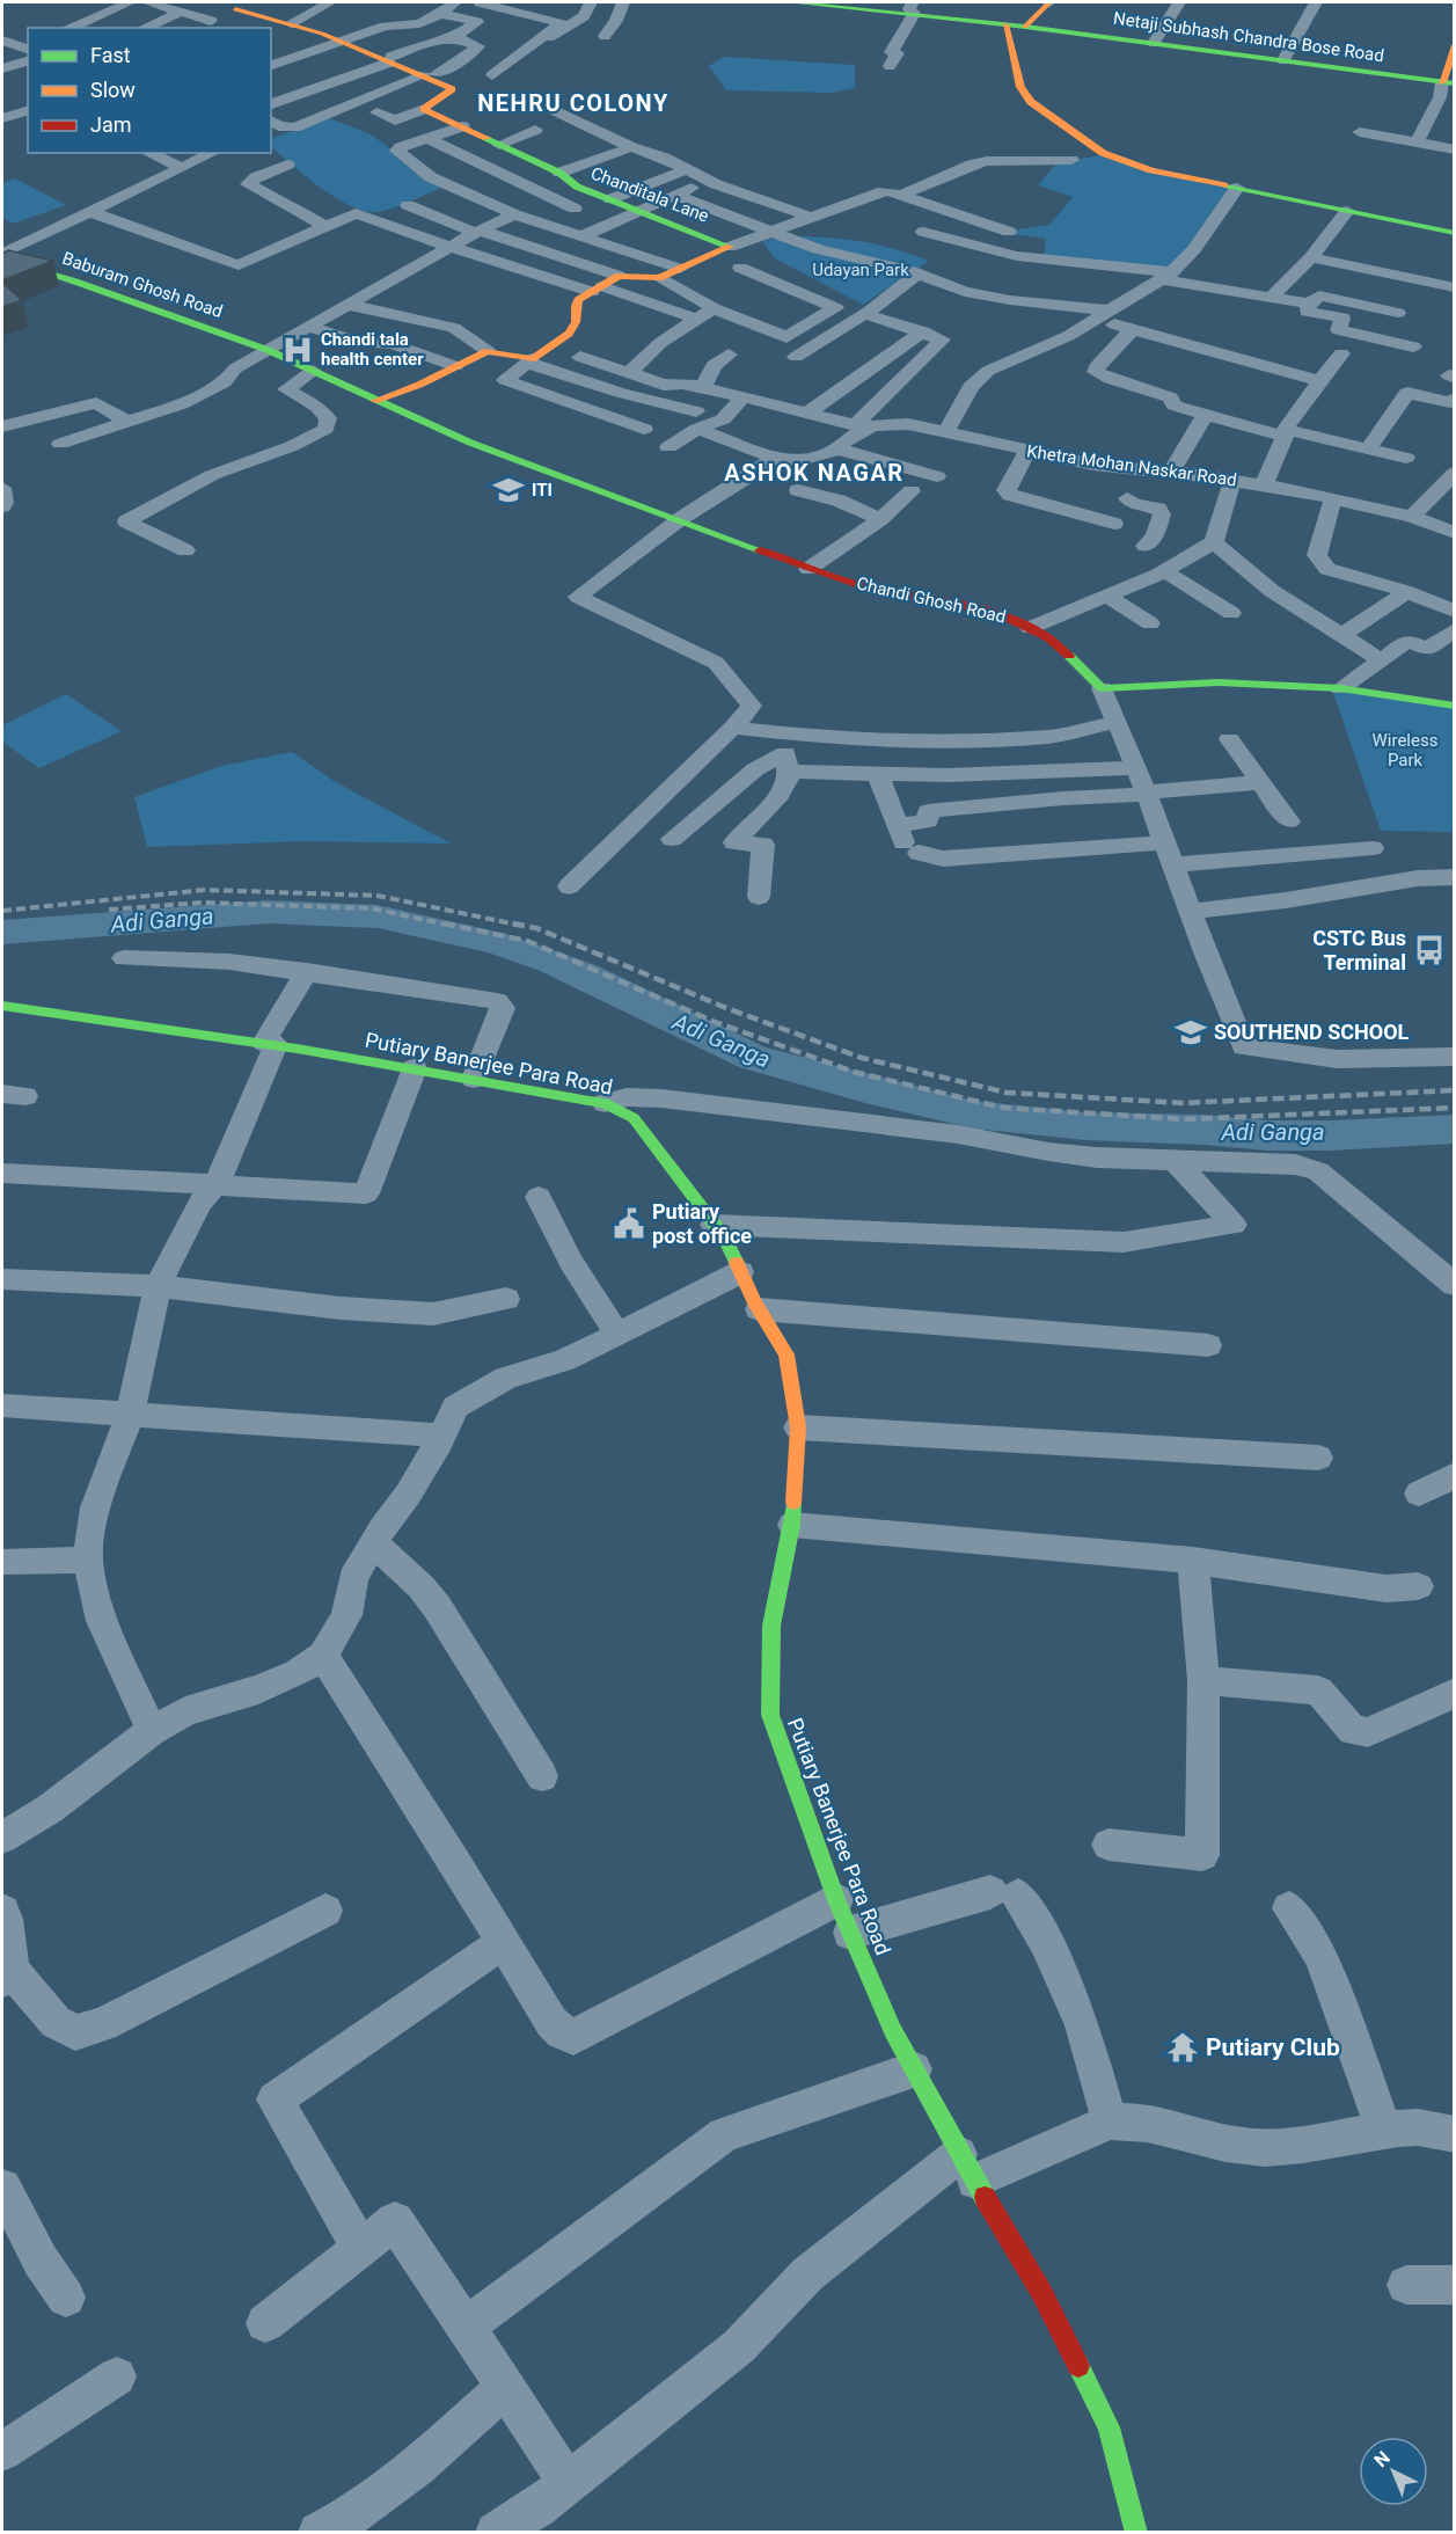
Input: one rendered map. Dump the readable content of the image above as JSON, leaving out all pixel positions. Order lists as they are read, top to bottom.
{
  "streets": {
    "street": [
      "Netaji Subhash Chandra Bose Road",
      "Chanditala Lane",
      "Baburam Ghosh Road",
      "Khetra Mohan Naskar Road",
      "Chandi Ghosh Road",
      "Putiary Banerjee Para Road"
    ]
  },
  "crossings": [
    ["Baburam Ghosh Road", "Chandi Ghosh Road"]
  ],
  "districts": ["NEHRU COLONY", "ASHOK NAGAR"],
  "water": ["Adi Ganga"],
  "parks": ["Udayan Park", "Wireless Park"],
  "places": {
    "hospital": ["Chandi tala health center"],
    "school or university": ["ITI", "SOUTHEND SCHOOL"],
    "bus stop": ["CSTC Bus Terminal"],
    "public building": ["Putiary post office"],
    "temple": ["Putiary Club"]
  },
  "legend": ["Fast", "Slow", "Jam"],
  "north": "top left"
}
